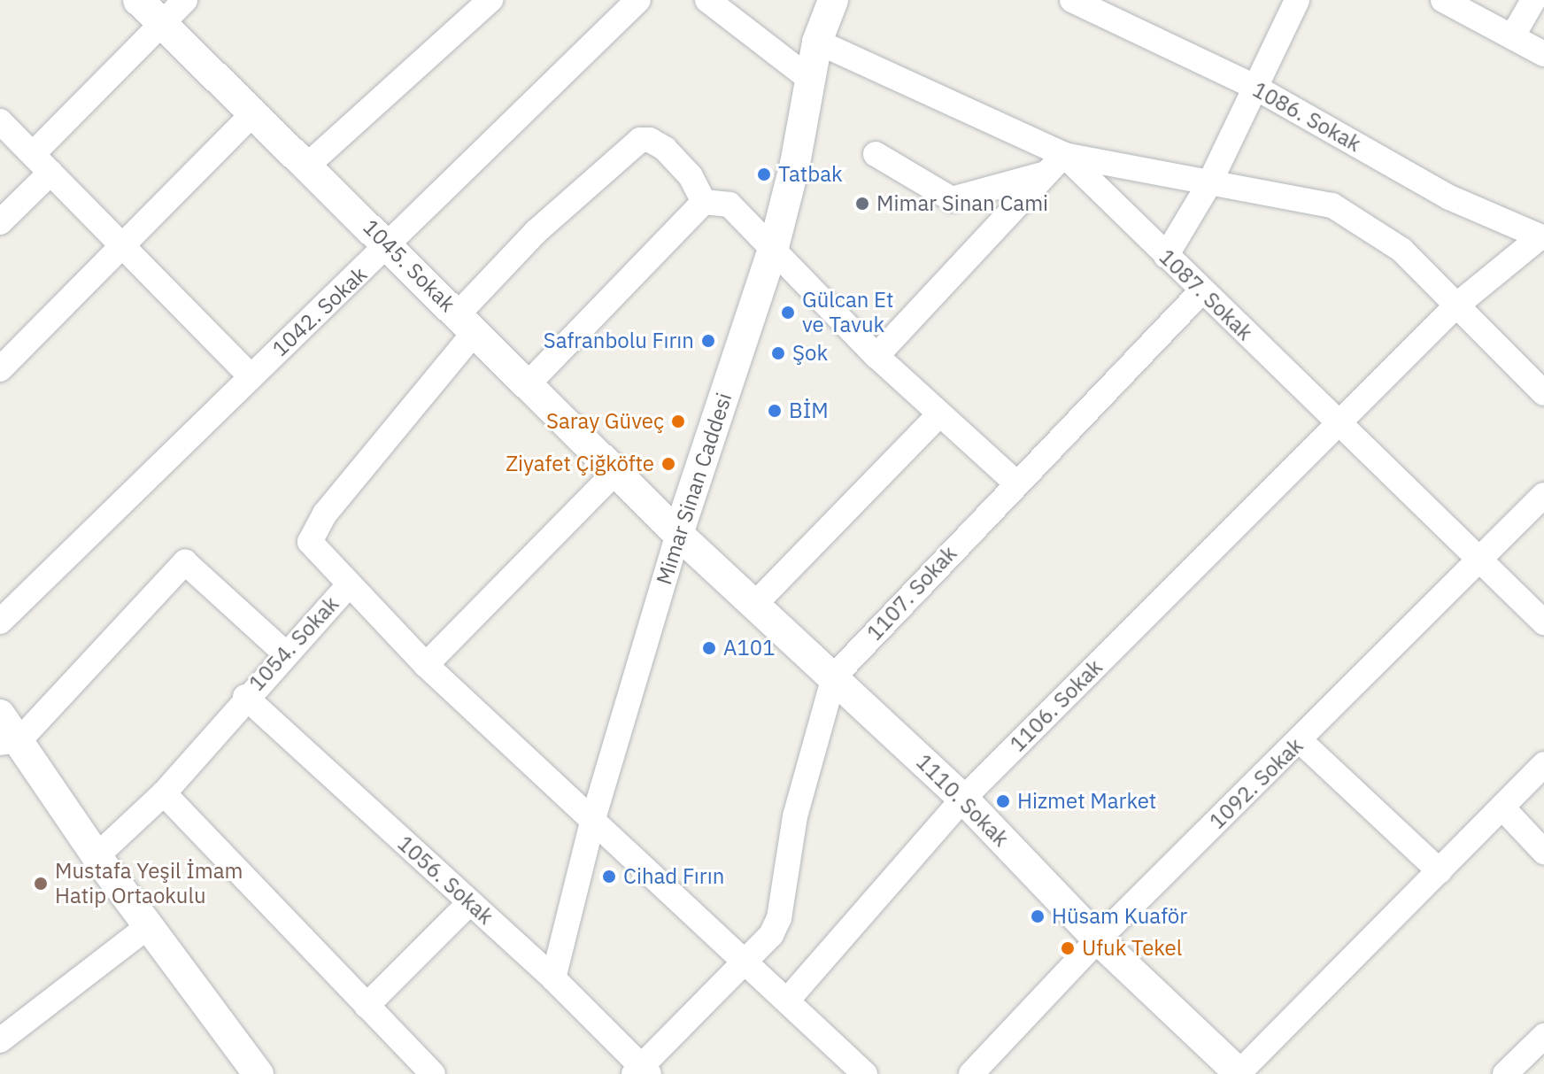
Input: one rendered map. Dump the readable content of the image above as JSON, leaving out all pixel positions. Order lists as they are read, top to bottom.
{
  "streets": {
    "street": [
      "1086. Sokak",
      "1045. Sokak",
      "1087. Sokak",
      "1042. Sokak",
      "Mimar Sinan Caddesi",
      "1107. Sokak",
      "1054. Sokak",
      "1106. Sokak",
      "1092. Sokak",
      "1110. Sokak",
      "1056. Sokak"
    ]
  },
  "crossings": [
    ["1086. Sokak", "1106. Sokak"],
    ["1045. Sokak", "1042. Sokak"],
    ["1045. Sokak", "Mimar Sinan Caddesi"],
    ["1045. Sokak", "1110. Sokak"],
    ["1087. Sokak", "Mimar Sinan Caddesi"],
    ["1087. Sokak", "1107. Sokak"],
    ["1087. Sokak", "1106. Sokak"],
    ["1087. Sokak", "1092. Sokak"],
    ["Mimar Sinan Caddesi", "1054. Sokak"],
    ["Mimar Sinan Caddesi", "1110. Sokak"],
    ["Mimar Sinan Caddesi", "1056. Sokak"],
    ["1107. Sokak", "1054. Sokak"],
    ["1107. Sokak", "1110. Sokak"],
    ["1107. Sokak", "1056. Sokak"],
    ["1054. Sokak", "1106. Sokak"],
    ["1054. Sokak", "1056. Sokak"],
    ["1106. Sokak", "1110. Sokak"],
    ["1092. Sokak", "1110. Sokak"]
  ],
  "places": [
    "Tatbak",
    "Mimar Sinan Cami",
    "Gülcan Et ve Tavuk",
    "Safranbolu Fırın",
    "Şok",
    "BİM",
    "Saray Güveç",
    "Ziyafet Çiğköfte",
    "A101",
    "Hizmet Market",
    "Cihad Fırın",
    "Mustafa Yeşil İmam Hatip Ortaokulu",
    "Hüsam Kuaför",
    "Ufuk Tekel"
  ]
}
